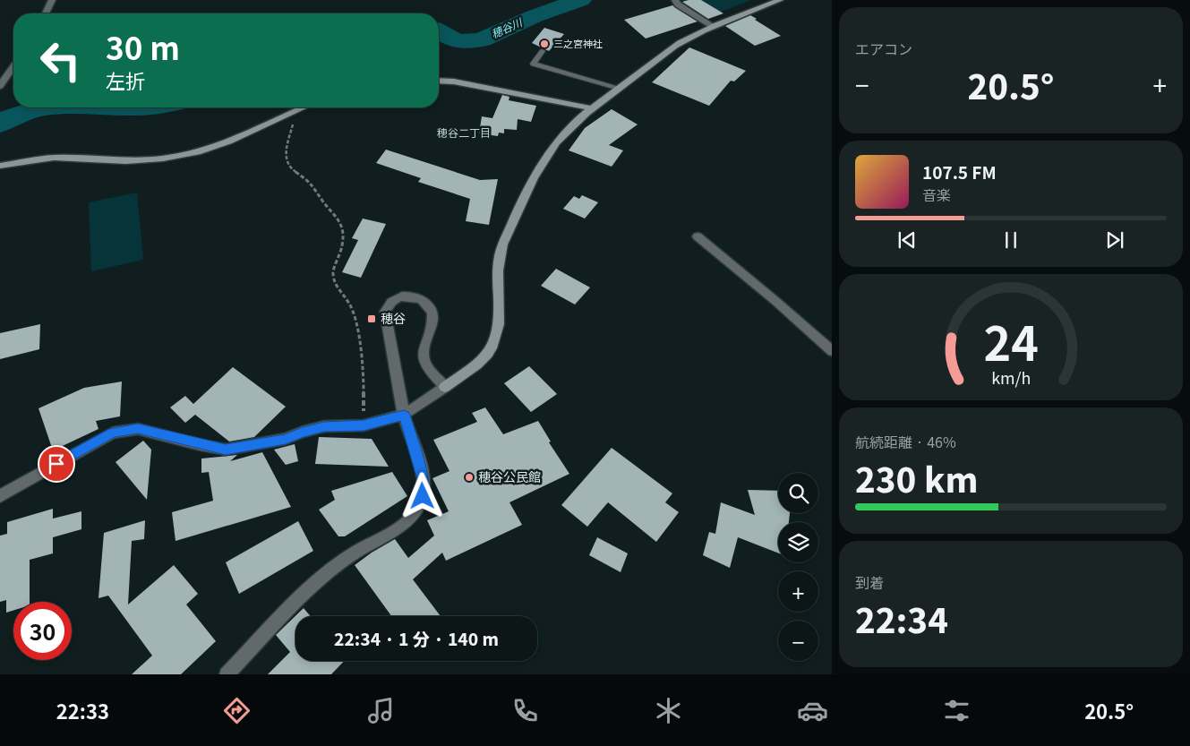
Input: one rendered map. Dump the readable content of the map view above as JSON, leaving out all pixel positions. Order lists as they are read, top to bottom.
{
  "districts": ["穂谷二丁目"],
  "water": ["穂谷川"],
  "places": {
    "other": ["三之宮神社", "穂谷公民館"],
    "transit": ["穂谷"]
  },
  "page": {
    "tile": [
      "エアコン",
      ["航続距離 · 46%", "230 km"],
      ["到着", "22:34"]
    ],
    "turn": ["30 m", "左折"],
    "heat": ["−", "20.5°", "+"],
    "song": ["107.5 FM", "音楽"],
    "map_buttons": ["+", "−"],
    "limit": "30",
    "trip": "22:34 · 1 分 · 140 m",
    "tabs": ["22:33", "20.5°"],
    "gauge": ["24", "km/h"]
  }
}
